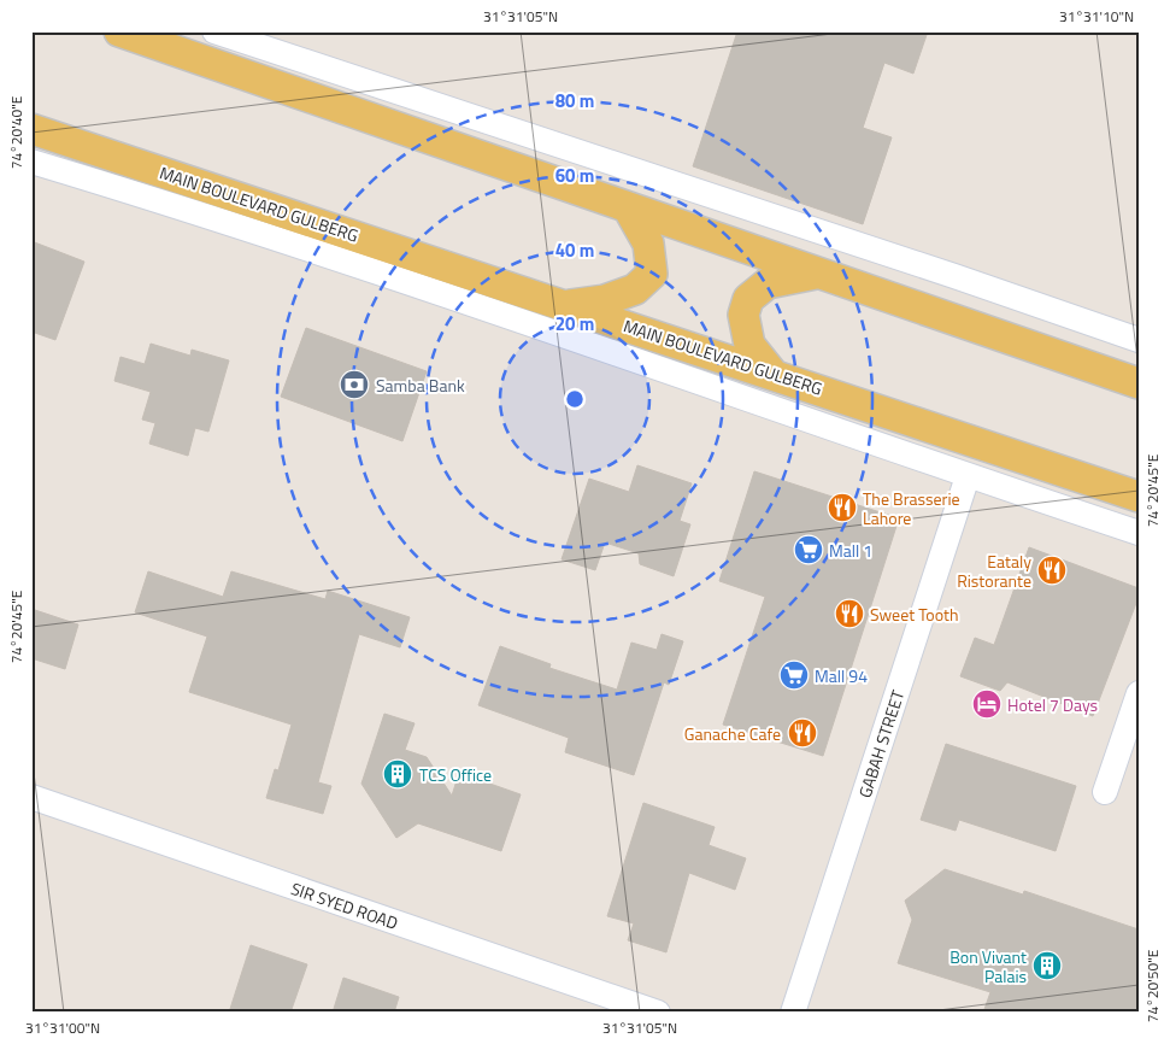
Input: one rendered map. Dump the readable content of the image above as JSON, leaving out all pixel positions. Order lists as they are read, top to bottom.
{
  "streets": {
    "main road": ["MAIN BOULEVARD GULBERG"],
    "street": ["GABAH STREET", "SIR SYED ROAD"]
  },
  "places": {
    "bank": ["Samba Bank"],
    "restaurant": [
      "The Brasserie Lahore",
      "Eataly Ristorante",
      "Sweet Tooth",
      "Ganache Cafe"
    ],
    "supermarket": ["Mall 1", "Mall 94"],
    "hotel": ["Hotel 7 Days"],
    "building": ["TCS Office", "Bon Vivant Palais"]
  },
  "coordinates": [
    "31°31'05\"N",
    "31°31'10\"N",
    "74°20'40\"E",
    "74°20'45\"E",
    "74°20'50\"E",
    "31°31'00\"N"
  ],
  "rings": [
    "80 m",
    "60 m",
    "40 m",
    "20 m"
  ]
}
